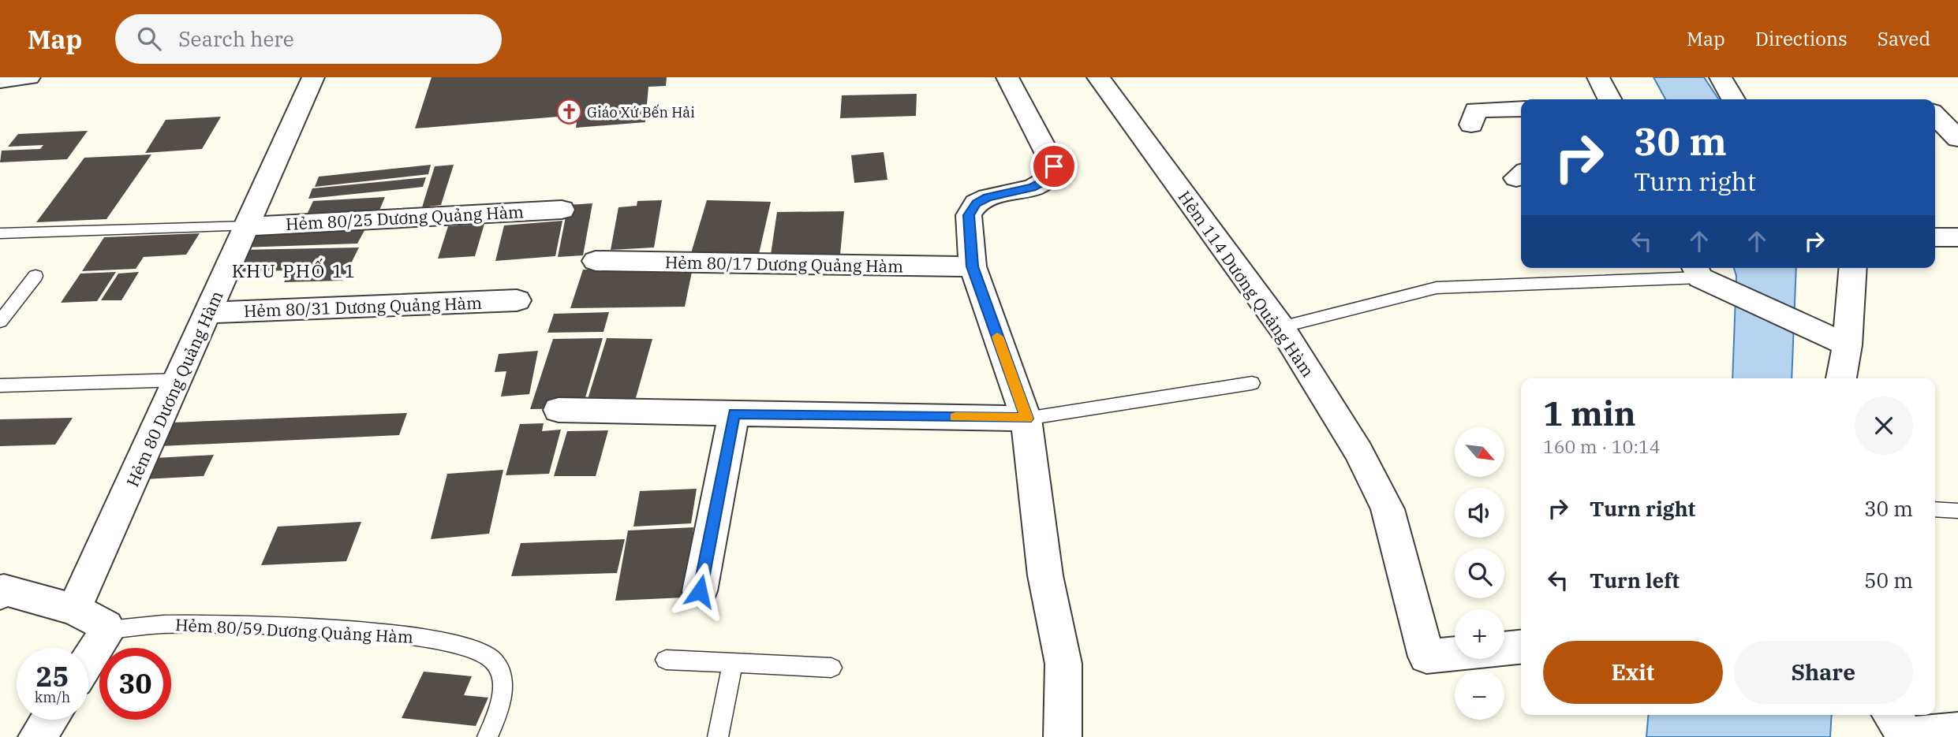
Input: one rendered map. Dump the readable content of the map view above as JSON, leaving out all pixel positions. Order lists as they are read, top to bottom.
{
  "streets": {
    "street": [
      "Hẻm 80/25 Dương Quảng Hàm",
      "Hẻm 80/17 Dương Quảng Hàm",
      "Hẻm 114 Dương Quảng Hàm",
      "Hẻm 80/31 Dương Quảng Hàm",
      "Hẻm 80 Dương Quảng Hàm"
    ],
    "lane": ["Hẻm 80/59 Dương Quảng Hàm"]
  },
  "crossings": [
    ["Hẻm 80/25 Dương Quảng Hàm", "Hẻm 80 Dương Quảng Hàm"],
    ["Hẻm 80/31 Dương Quảng Hàm", "Hẻm 80 Dương Quảng Hàm"]
  ],
  "districts": ["KHU PHỐ 11"],
  "places": {
    "church": ["Giáo Xứ Bến Hải"]
  },
  "north": "bottom right",
  "page": {
    "header": "Map",
    "search": "Search here",
    "nav": ["Map", "Directions", "Saved"],
    "turn": ["30 m", "Turn right"],
    "heading": ["1 min", "160 m · 10:14"],
    "map_buttons": ["+", "−"],
    "list": [
      {
        "name": "Turn right",
        "value": "30 m"
      },
      {
        "name": "Turn left",
        "value": "50 m"
      }
    ],
    "buttons": ["Exit", "Share"],
    "speed": "25 km/h",
    "limit": "30"
  }
}
